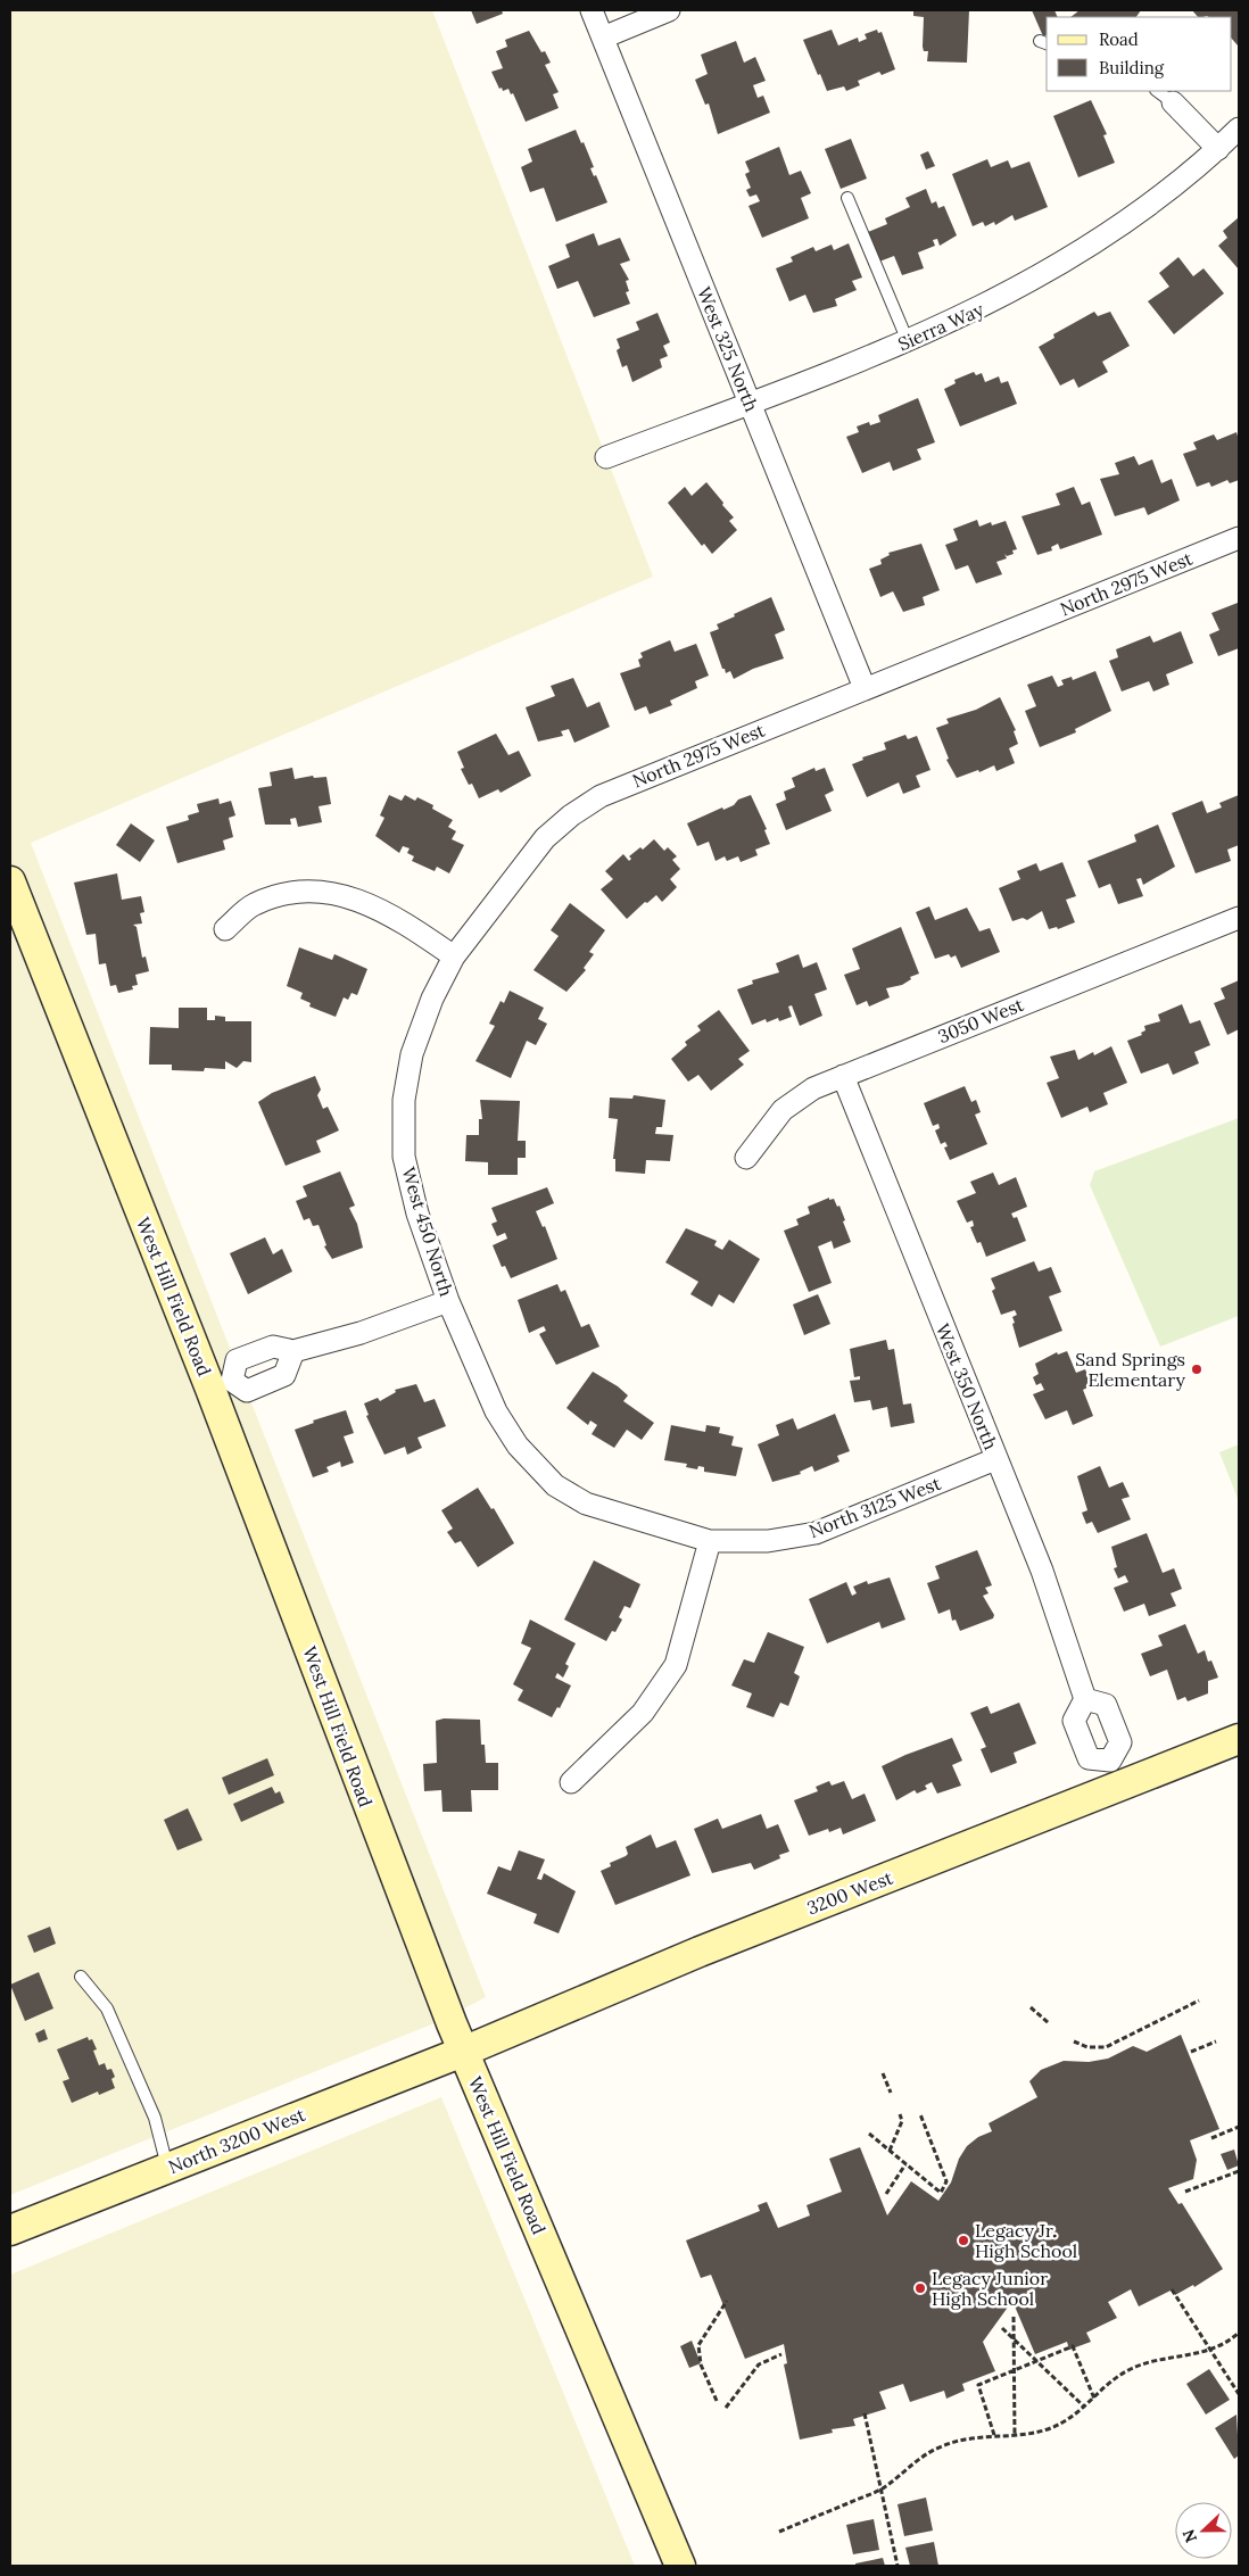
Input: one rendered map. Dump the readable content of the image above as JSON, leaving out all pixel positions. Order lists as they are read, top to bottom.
{
  "streets": {
    "street": [
      "Sierra Way",
      "West 325 North",
      "North 2975 West",
      "3050 West",
      "West 450 North",
      "West Hill Field Road",
      "West 350 North",
      "North 3125 West",
      "3200 West",
      "North 3200 West"
    ]
  },
  "crossings": [
    ["Sierra Way", "West 325 North"],
    ["West 325 North", "North 2975 West"],
    ["North 2975 West", "West 450 North"],
    ["3050 West", "West 350 North"],
    ["West 450 North", "North 3125 West"],
    ["West Hill Field Road", "3200 West"],
    ["West Hill Field Road", "North 3200 West"],
    ["West 350 North", "North 3125 West"],
    ["3200 West", "North 3200 West"]
  ],
  "places": ["Sand Springs Elementary", "Legacy Jr. High School", "Legacy Junior High School"],
  "legend": ["Road", "Building"],
  "north": "left"
}
